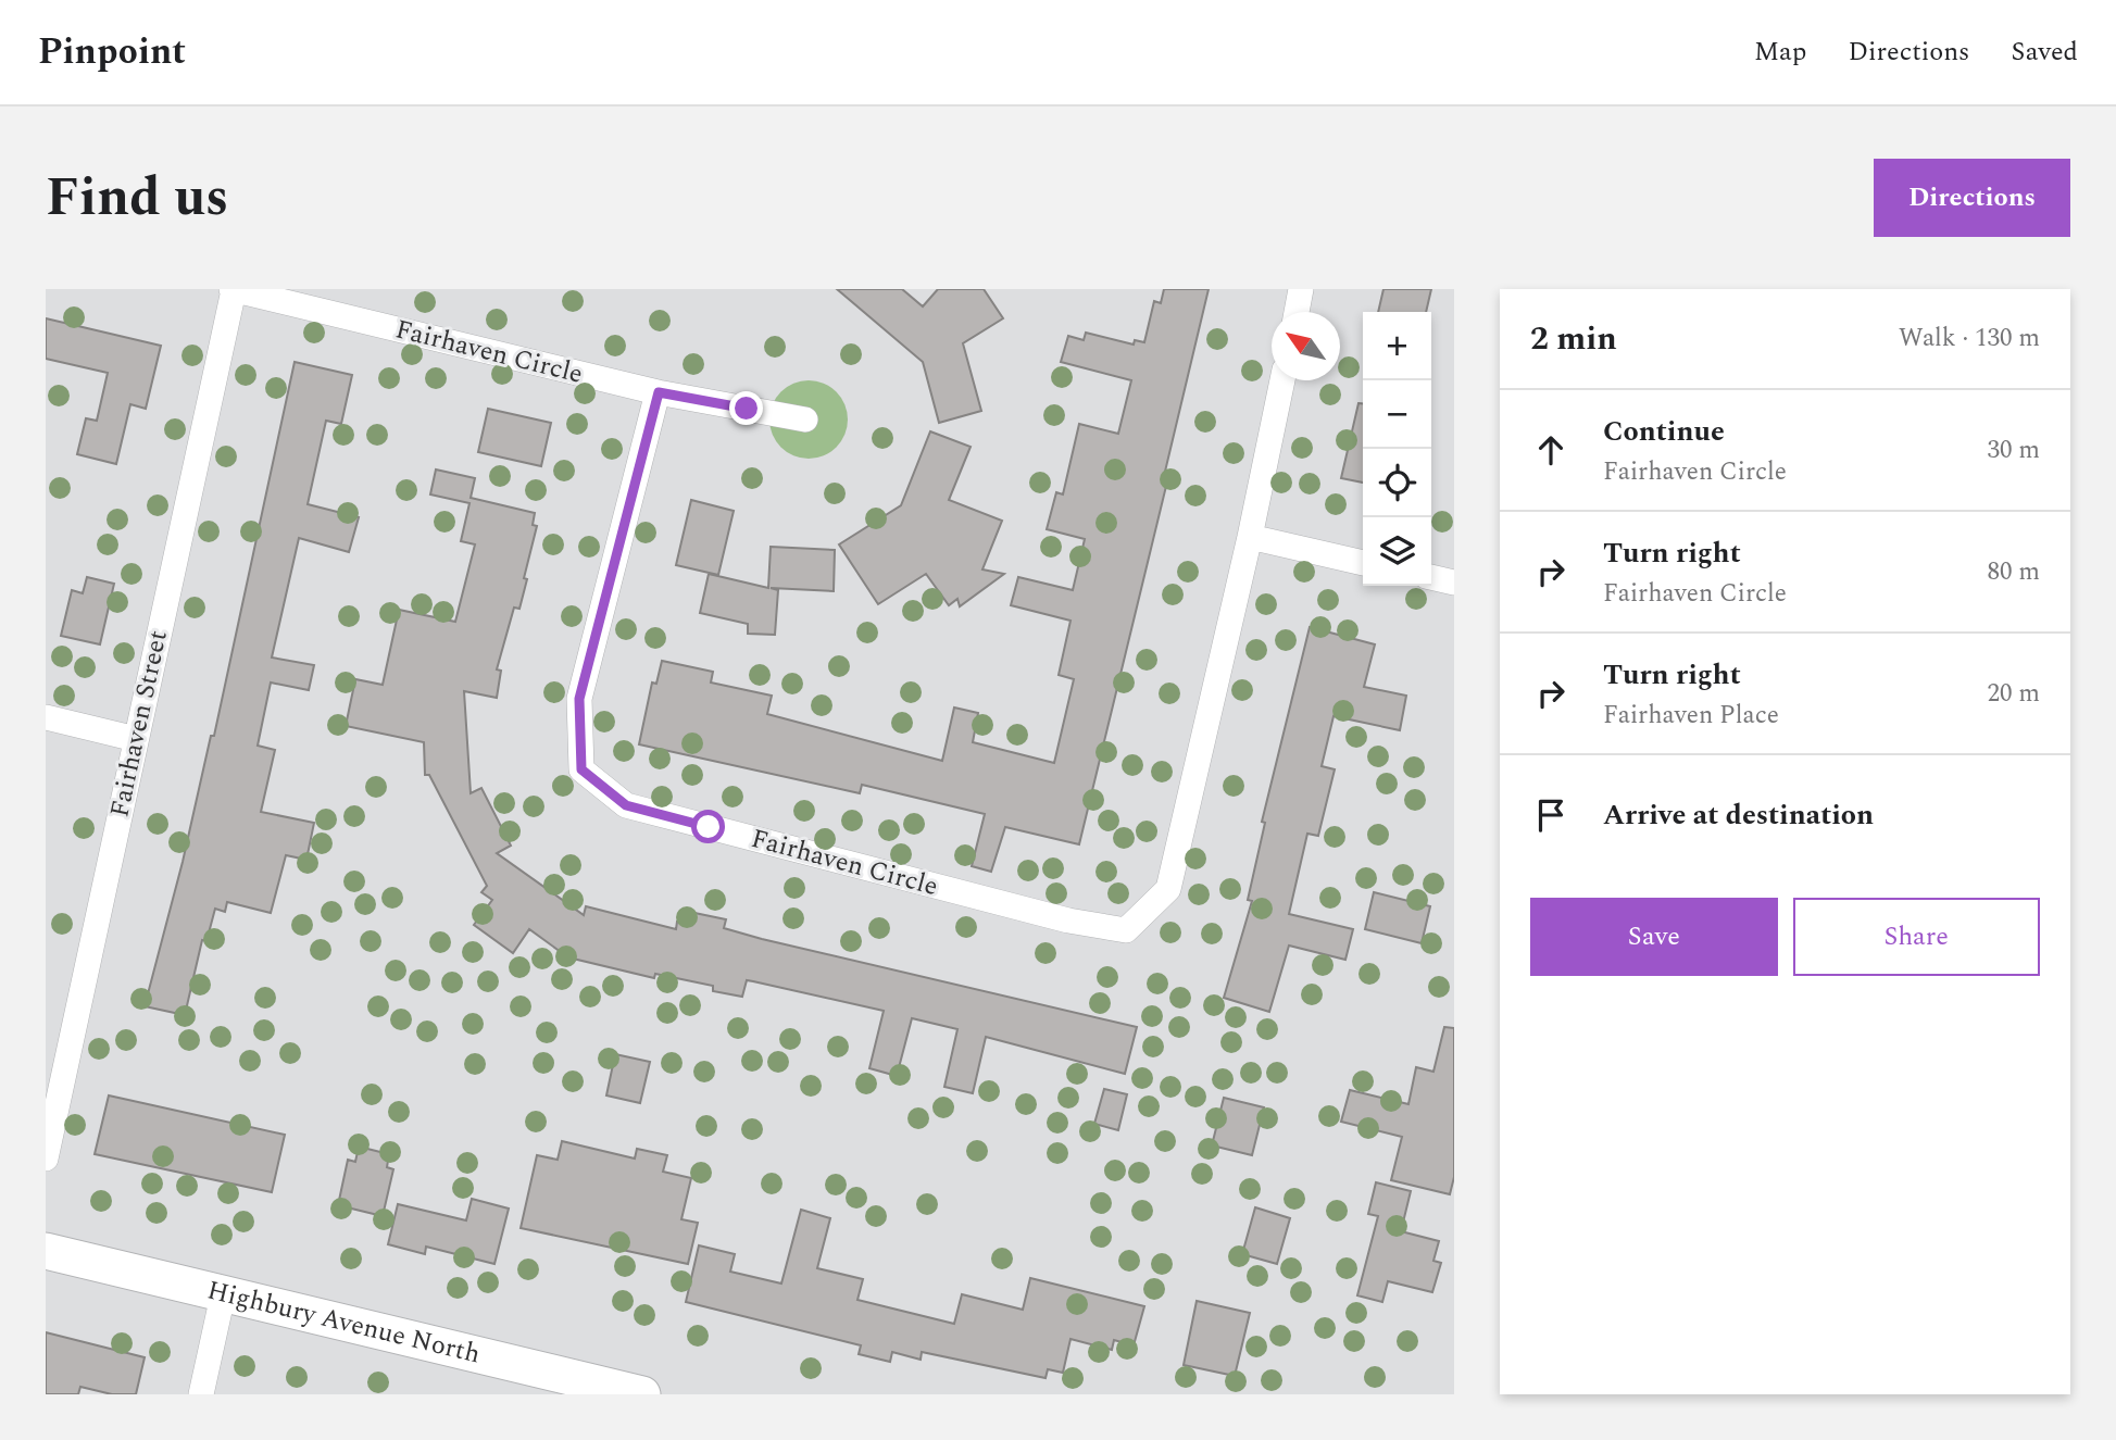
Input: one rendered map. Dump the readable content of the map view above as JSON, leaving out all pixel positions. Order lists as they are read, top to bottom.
{
  "streets": {
    "main road": ["Highbury Avenue North"],
    "street": ["Fairhaven Circle", "Fairhaven Street"]
  },
  "crossings": [
    ["Fairhaven Circle", "Fairhaven Street"]
  ],
  "north": "top left",
  "page": {
    "header": "Pinpoint",
    "nav": ["Map", "Directions", "Saved"],
    "title": "Find us",
    "buttons": [
      "Directions",
      ["Save", "Share"]
    ],
    "heading": ["2 min", "Walk · 130 m"],
    "map_buttons": ["+", "−"],
    "list": [
      ["Continue", "Fairhaven Circle", "30 m"],
      ["Turn right", "Fairhaven Circle", "80 m"],
      ["Turn right", "Fairhaven Place", "20 m"],
      "Arrive at destination"
    ]
  }
}
